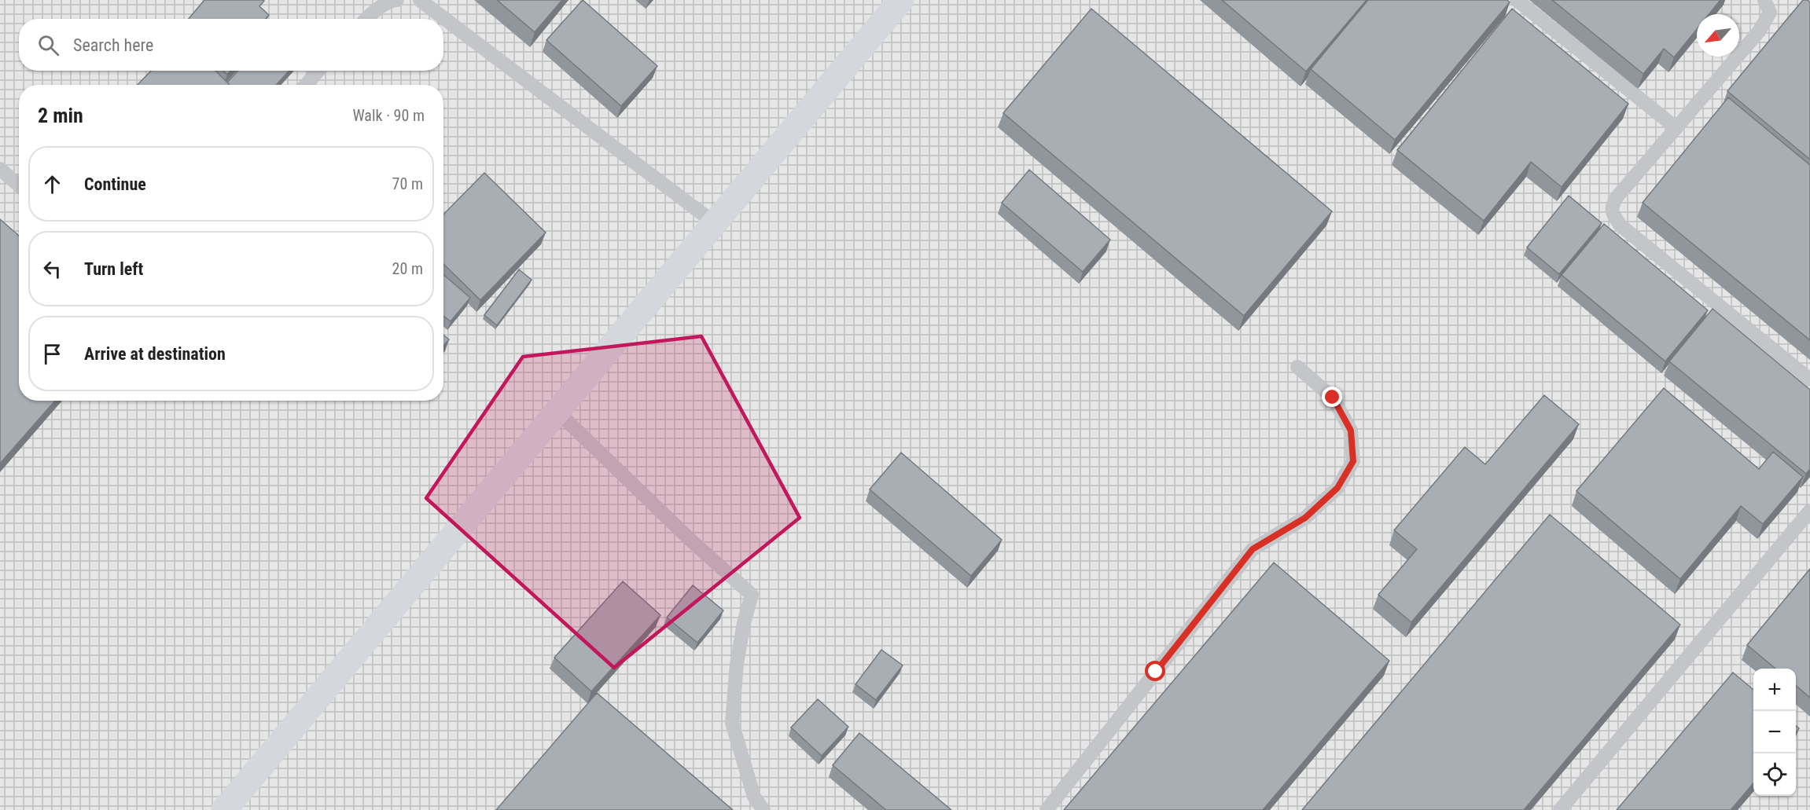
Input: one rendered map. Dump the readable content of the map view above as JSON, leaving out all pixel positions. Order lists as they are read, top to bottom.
{
  "north": "bottom left",
  "page": {
    "search": "Search here",
    "heading": ["2 min", "Walk · 90 m"],
    "list": [
      ["Continue", "70 m"],
      ["Turn left", "20 m"],
      "Arrive at destination"
    ],
    "map_buttons": ["+", "−"]
  }
}
